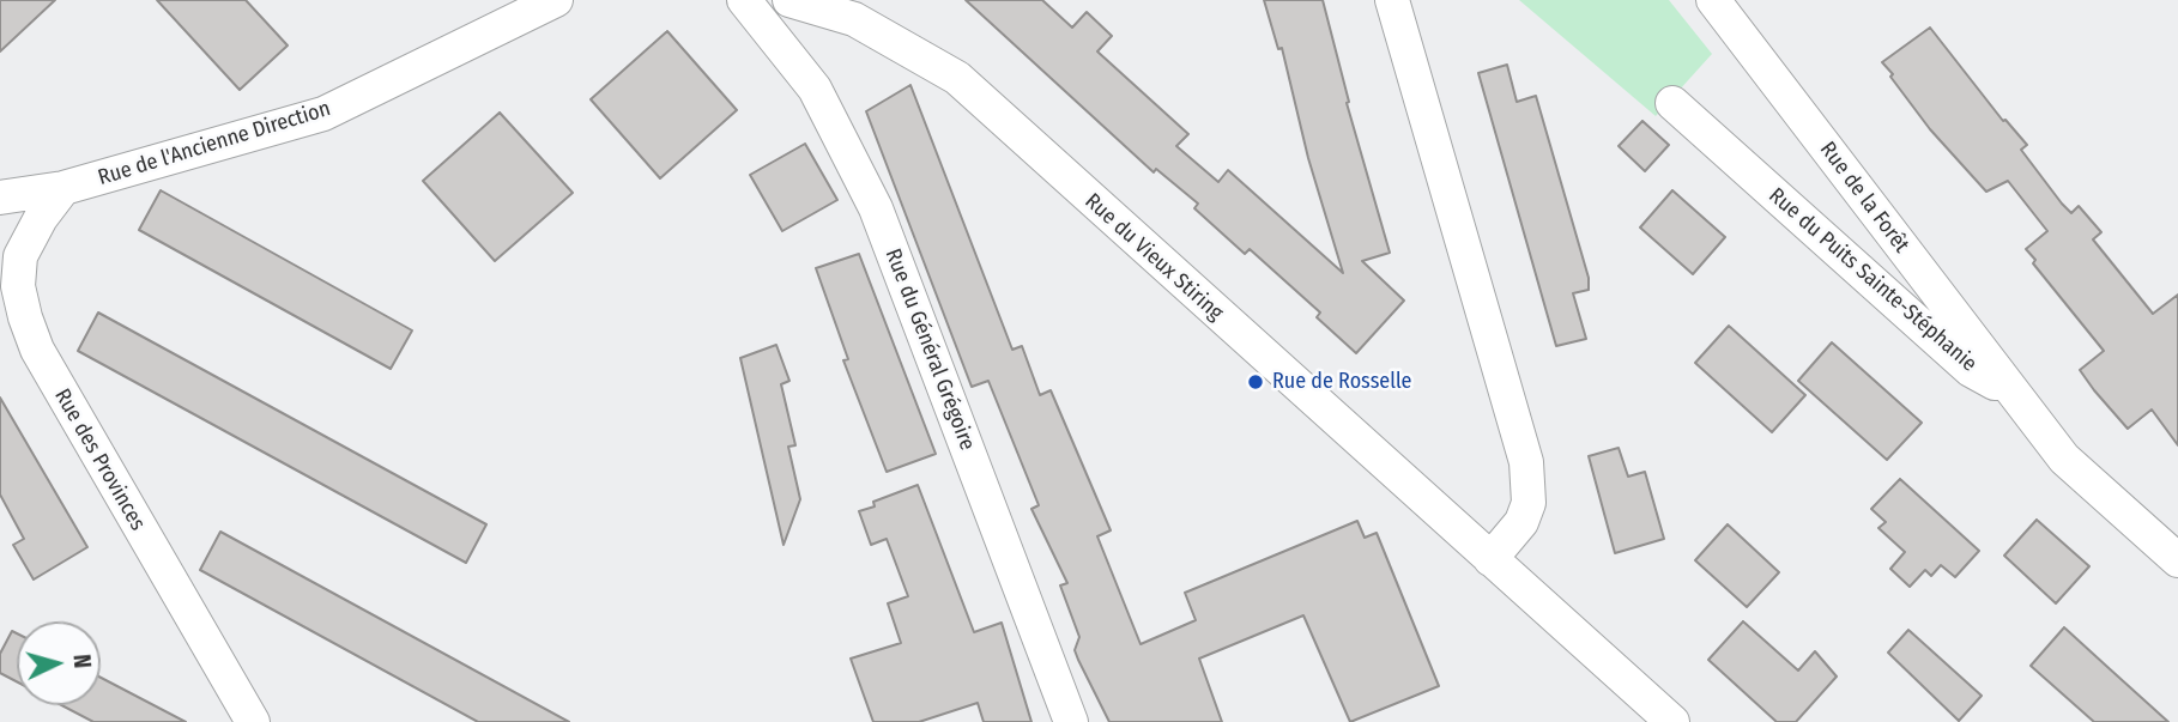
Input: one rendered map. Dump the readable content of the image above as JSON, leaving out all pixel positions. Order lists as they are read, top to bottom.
{
  "streets": {
    "street": [
      "Rue de l'Ancienne Direction",
      "Rue de la Forêt",
      "Rue du Vieux Stiring",
      "Rue du Puits Sainte-Stéphanie",
      "Rue du Général Grégoire",
      "Rue des Provinces"
    ]
  },
  "crossings": [
    ["Rue de l'Ancienne Direction", "Rue des Provinces"],
    ["Rue de la Forêt", "Rue du Puits Sainte-Stéphanie"]
  ],
  "places": ["Rue de Rosselle"],
  "north": "right"
}
